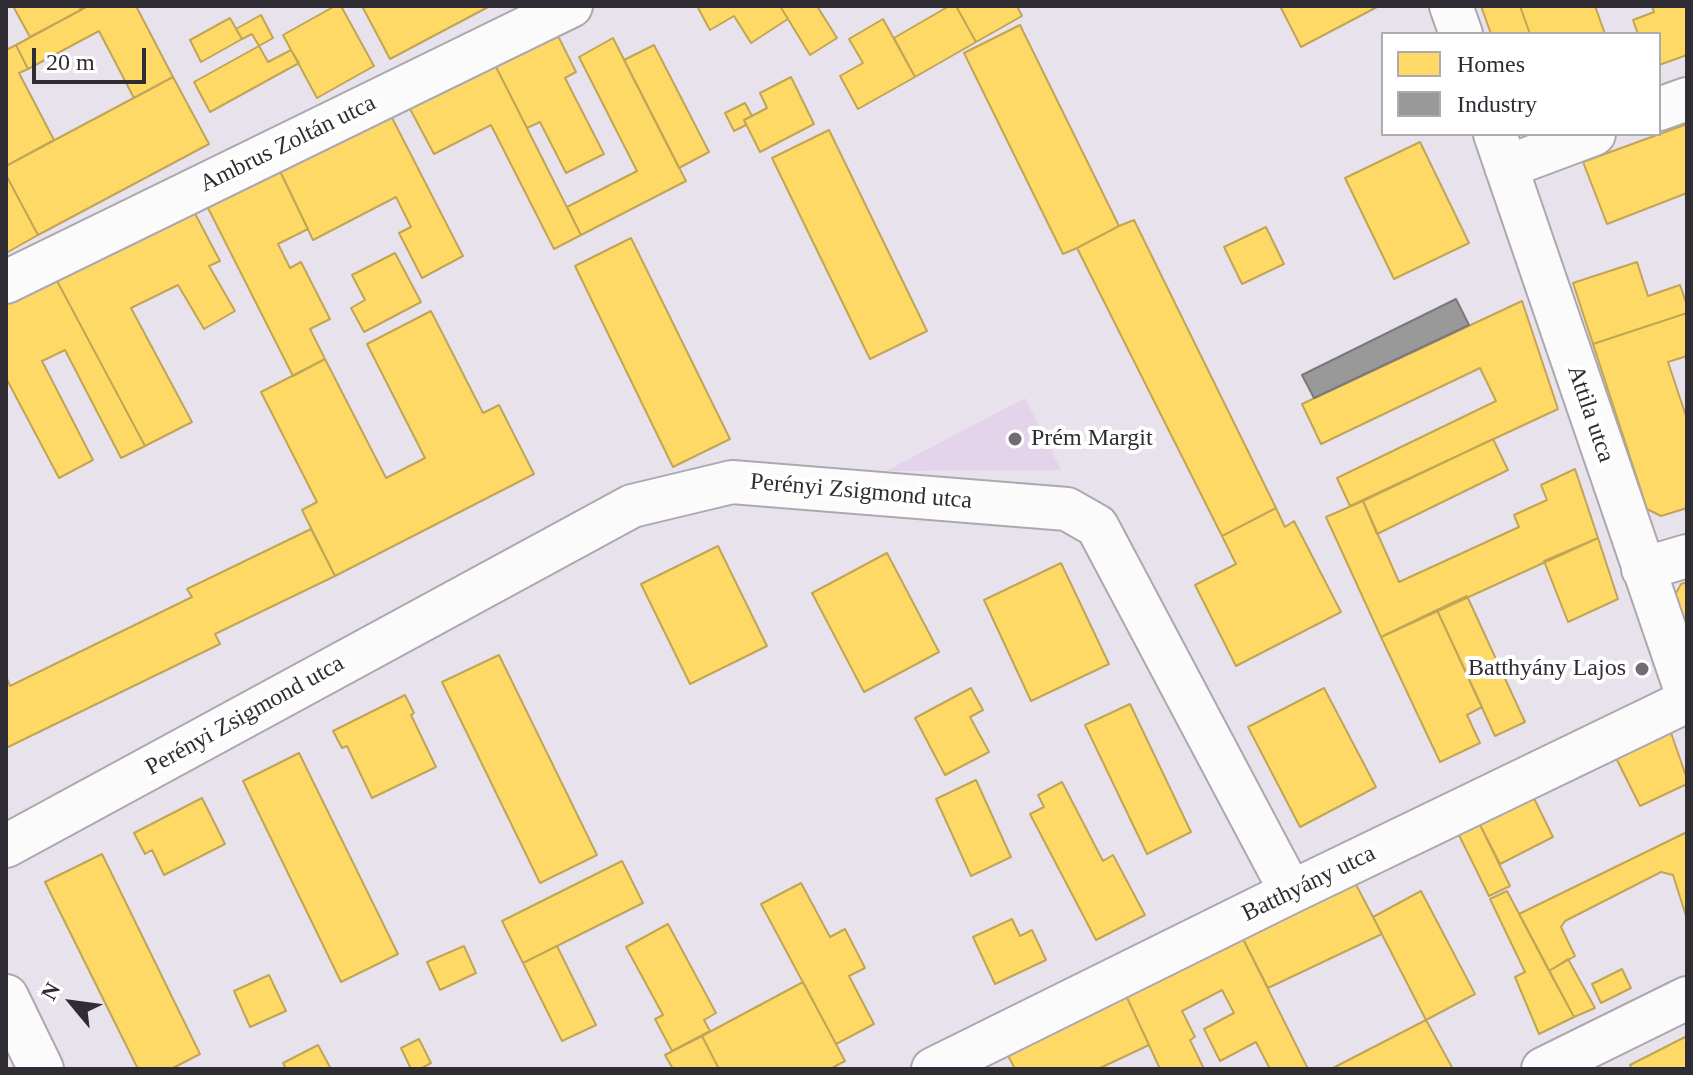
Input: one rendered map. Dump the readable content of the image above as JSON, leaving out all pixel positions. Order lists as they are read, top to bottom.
{
  "streets": {
    "street": [
      "Ambrus Zoltán utca",
      "Attila utca",
      "Perényi Zsigmond utca",
      "Batthyány utca"
    ]
  },
  "crossings": [
    ["Perényi Zsigmond utca", "Batthyány utca"]
  ],
  "places": ["Prém Margit", "Batthyány Lajos"],
  "legend": ["Homes", "Industry"],
  "scale_bar": "20 m",
  "north": "top left"
}
